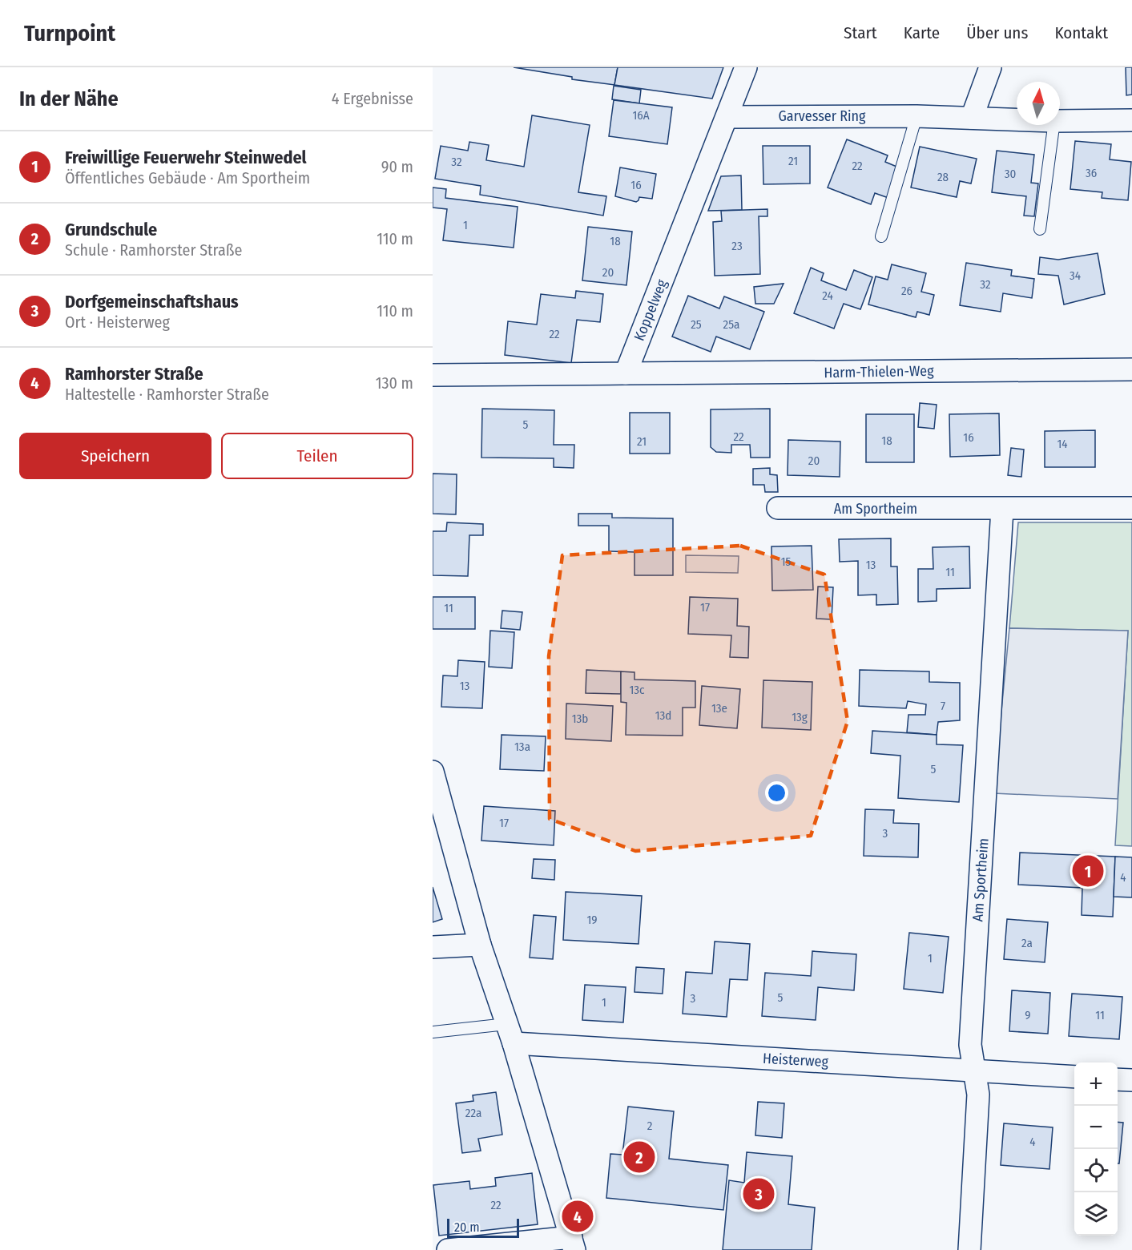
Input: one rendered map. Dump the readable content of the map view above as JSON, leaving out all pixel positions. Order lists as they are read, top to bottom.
{
  "streets": {
    "street": [
      "Garvesser Ring",
      "Koppelweg",
      "Harm-Thielen-Weg",
      "Am Sportheim",
      "Heisterweg"
    ]
  },
  "crossings": [
    ["Garvesser Ring", "Koppelweg"],
    ["Koppelweg", "Harm-Thielen-Weg"],
    ["Am Sportheim", "Heisterweg"]
  ],
  "house_numbers": [
    "16A",
    "21",
    "32",
    "22",
    "36",
    "30",
    "28",
    "16",
    "1",
    "18",
    "23",
    "20",
    "34",
    "32",
    "26",
    "24",
    "25",
    "25a",
    "22",
    "5",
    "22",
    "16",
    "18",
    "21",
    "14",
    "20",
    "15",
    "13",
    "11",
    "17",
    "11",
    "13",
    "13c",
    "7",
    "13e",
    "13d",
    "13g",
    "13b",
    "13a",
    "5",
    "17",
    "3",
    "4",
    "19",
    "2a",
    "1",
    "5",
    "3",
    "1",
    "9",
    "11",
    "22a",
    "2",
    "4",
    "22"
  ],
  "scale_bar": "20 m",
  "north": "top",
  "page": {
    "header": "Turnpoint",
    "nav": [
      "Start",
      "Karte",
      "Über uns",
      "Kontakt"
    ],
    "heading": ["In der Nähe", "4 Ergebnisse"],
    "list": [
      {
        "mark": "1",
        "name": "Freiwillige Feuerwehr Steinwedel",
        "note": "Öffentliches Gebäude · Am Sportheim",
        "value": "90 m"
      },
      {
        "mark": "2",
        "name": "Grundschule",
        "note": "Schule · Ramhorster Straße",
        "value": "110 m"
      },
      {
        "mark": "3",
        "name": "Dorfgemeinschaftshaus",
        "note": "Ort · Heisterweg",
        "value": "110 m"
      },
      {
        "mark": "4",
        "name": "Ramhorster Straße",
        "note": "Haltestelle · Ramhorster Straße",
        "value": "130 m"
      }
    ],
    "buttons": ["Speichern", "Teilen"],
    "pins": [
      "1",
      "2",
      "3",
      "4"
    ],
    "map_buttons": ["+", "−"],
    "scale": "20 m"
  }
}
